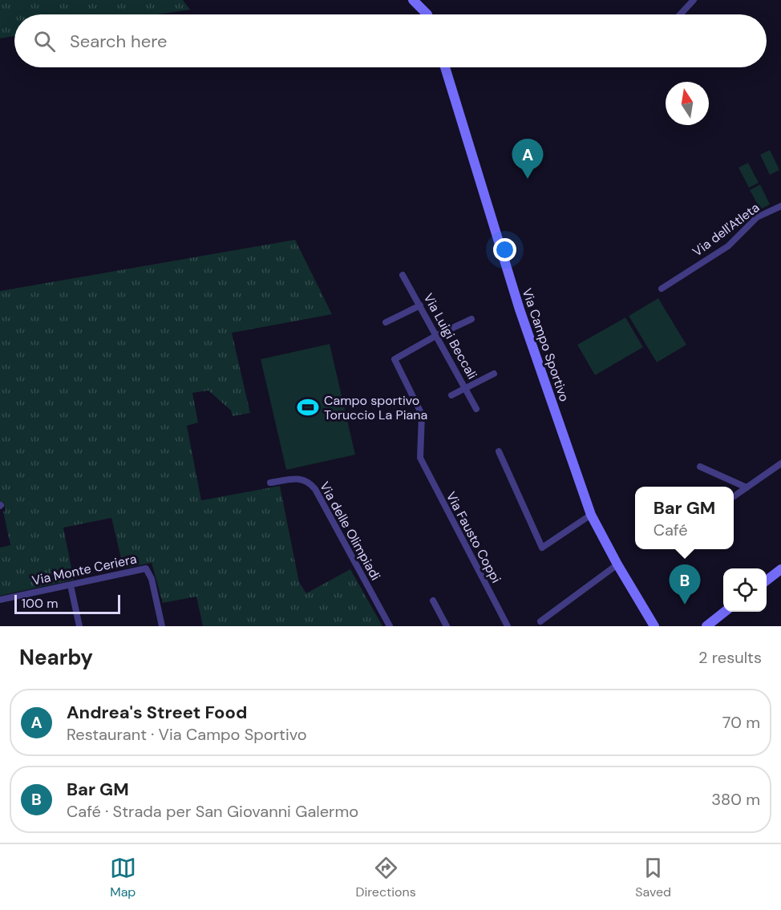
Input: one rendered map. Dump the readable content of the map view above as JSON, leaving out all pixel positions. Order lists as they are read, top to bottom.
{
  "streets": {
    "street": [
      "Via dell'Atleta",
      "Via Luigi Beccali",
      "Via Campo Sportivo",
      "Via delle Olimpiadi",
      "Via Fausto Coppi",
      "Via Monte Ceriera"
    ]
  },
  "crossings": [
    ["Via Luigi Beccali", "Via Fausto Coppi"]
  ],
  "places": {
    "sports": ["Campo sportivo Toruccio La Piana"]
  },
  "scale_bar": "100 m",
  "north": "top",
  "page": {
    "search": "Search here",
    "pins": ["A", "B"],
    "popup": ["Bar GM", "Café"],
    "scale": "100 m",
    "heading": ["Nearby", "2 results"],
    "list": [
      {
        "mark": "A",
        "name": "Andrea's Street Food",
        "note": "Restaurant · Via Campo Sportivo",
        "value": "70 m"
      },
      {
        "mark": "B",
        "name": "Bar GM",
        "note": "Café · Strada per San Giovanni Galermo",
        "value": "380 m"
      }
    ],
    "nav": ["Map", "Directions", "Saved"]
  }
}
